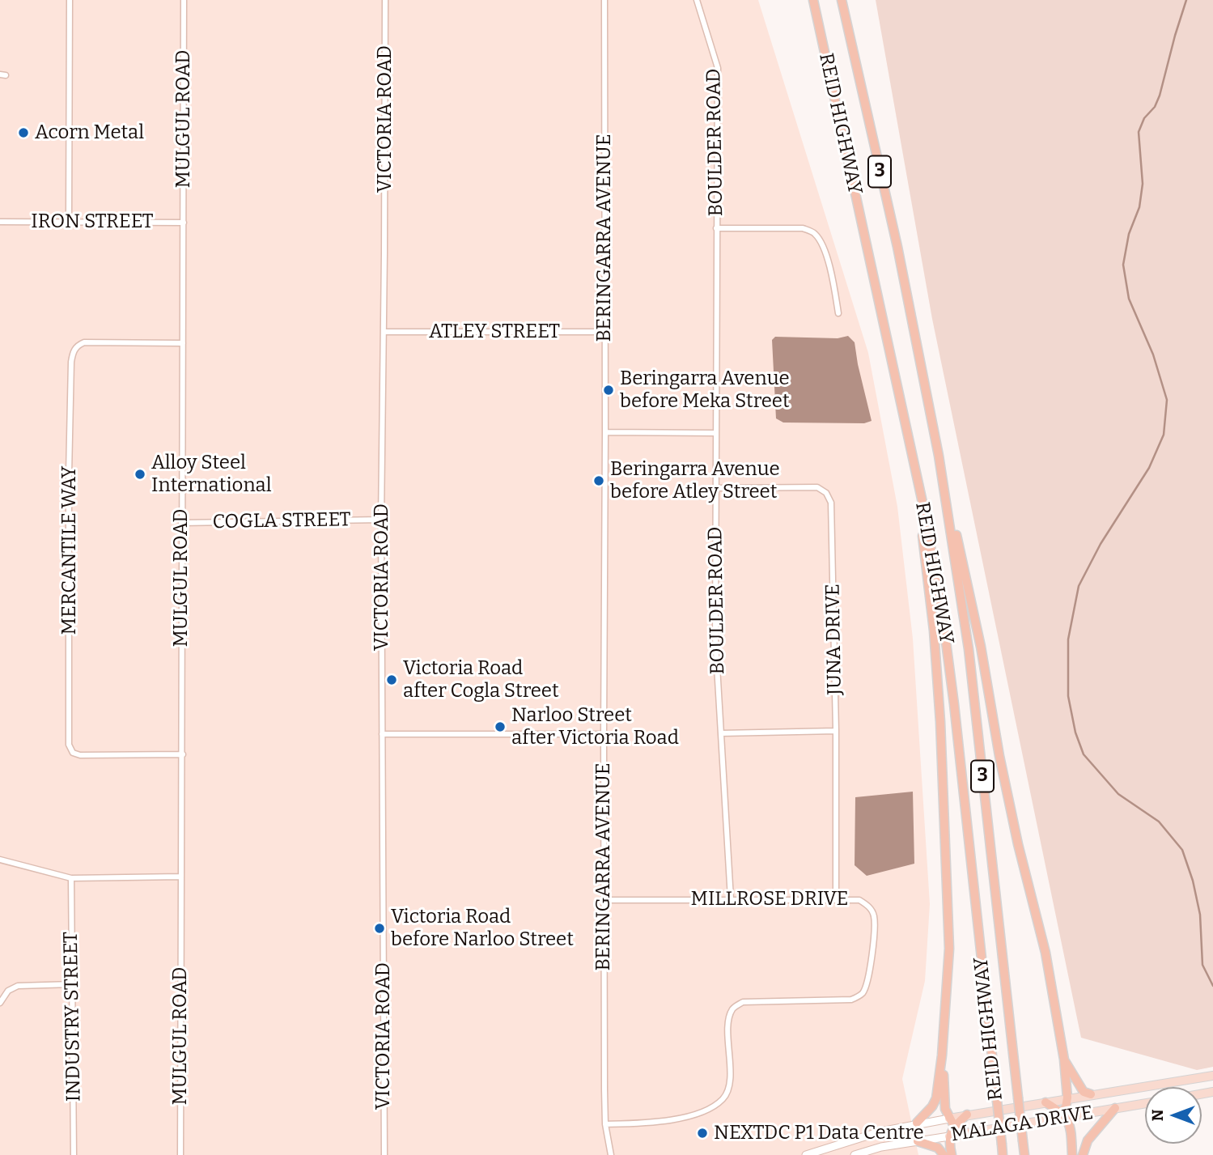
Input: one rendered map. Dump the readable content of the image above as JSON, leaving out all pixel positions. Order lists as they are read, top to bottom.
{
  "streets": {
    "highway": ["REID HIGHWAY", "3"],
    "main road": ["MALAGA DRIVE"],
    "street": [
      "MULGUL ROAD",
      "VICTORIA ROAD",
      "BOULDER ROAD",
      "IRON STREET",
      "BERINGARRA AVENUE",
      "ATLEY STREET",
      "COGLA STREET",
      "MERCANTILE WAY",
      "JUNA DRIVE",
      "MILLROSE DRIVE",
      "INDUSTRY STREET"
    ]
  },
  "crossings": [
    ["MULGUL ROAD", "IRON STREET"],
    ["MULGUL ROAD", "COGLA STREET"],
    ["MULGUL ROAD", "MERCANTILE WAY"],
    ["VICTORIA ROAD", "ATLEY STREET"],
    ["VICTORIA ROAD", "COGLA STREET"],
    ["BOULDER ROAD", "JUNA DRIVE"],
    ["BOULDER ROAD", "MILLROSE DRIVE"],
    ["BERINGARRA AVENUE", "ATLEY STREET"],
    ["BERINGARRA AVENUE", "MILLROSE DRIVE"],
    ["JUNA DRIVE", "MILLROSE DRIVE"]
  ],
  "places": [
    "Acorn Metal",
    "Beringarra Avenue before Meka Street",
    "Alloy Steel International",
    "Beringarra Avenue before Atley Street",
    "Victoria Road after Cogla Street",
    "Narloo Street after Victoria Road",
    "Victoria Road before Narloo Street",
    "NEXTDC P1 Data Centre"
  ],
  "north": "left"
}
